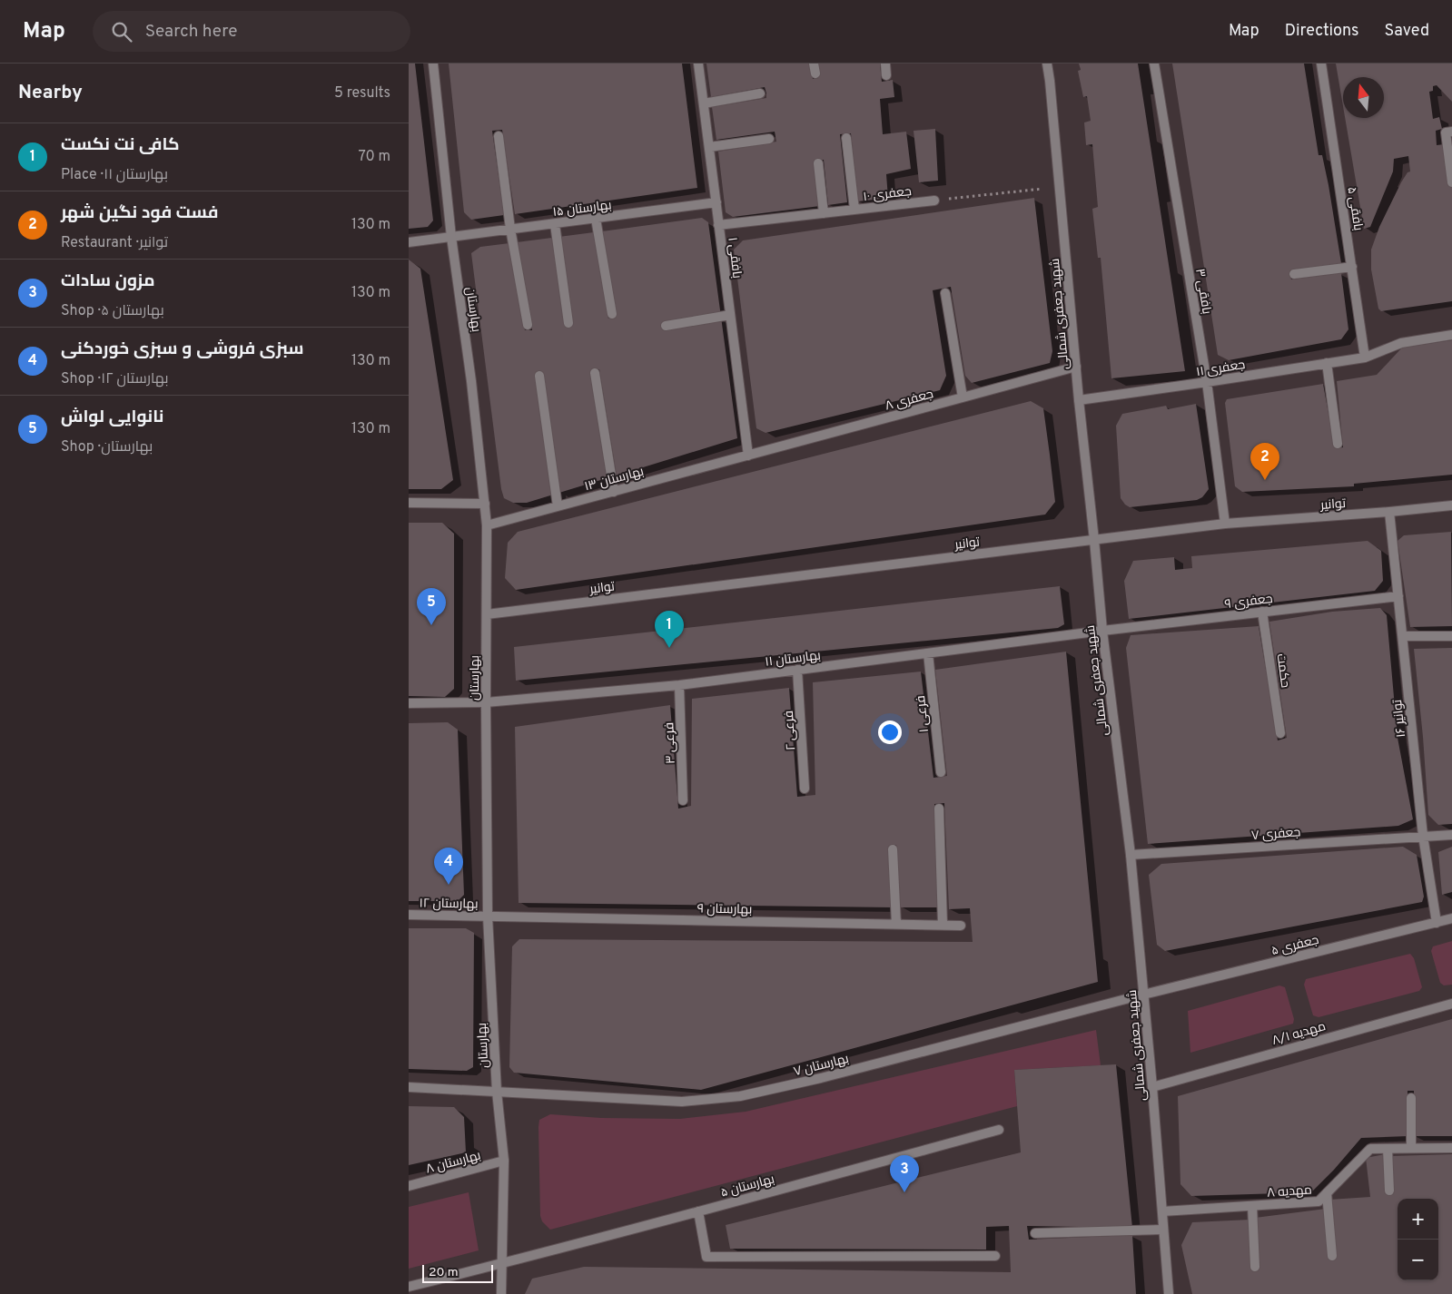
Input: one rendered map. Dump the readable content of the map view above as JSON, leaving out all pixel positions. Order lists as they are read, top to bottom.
{
  "streets": {
    "street": [
      "جعفری ۱۰",
      "بهارستان ۱۵",
      "بافقی ۵",
      "بافقی ۱",
      "بافقی ۳",
      "بهارستان",
      "شهید جعفری شمالی",
      "جعفری ۱۱",
      "جعفری ۸",
      "بهارستان ۱۳",
      "توانیر",
      "جعفری ۹",
      "بهارستان ۱۱",
      "حکمت",
      "فرعی ۱",
      "توانیر ۱۶",
      "فرعی ۲",
      "فرعی ۳",
      "جعفری ۷",
      "بهارستان ۱۲",
      "بهارستان ۹",
      "جعفری ۵",
      "مهدیه ۸/۱",
      "بهارستان ۷",
      "بهارستان ۸",
      "بهارستان ۵",
      "مهدیه ۸"
    ]
  },
  "crossings": [
    ["جعفری ۱۰", "بافقی ۱"],
    ["بهارستان ۱۵", "بافقی ۱"],
    ["بهارستان ۱۵", "بهارستان"],
    ["بافقی ۵", "جعفری ۱۱"],
    ["بافقی ۱", "جعفری ۸"],
    ["بافقی ۱", "بهارستان ۱۳"],
    ["بافقی ۳", "جعفری ۱۱"],
    ["بافقی ۳", "توانیر"],
    ["بهارستان", "بهارستان ۱۳"],
    ["بهارستان", "توانیر"],
    ["بهارستان", "بهارستان ۱۱"],
    ["بهارستان", "بهارستان ۱۲"],
    ["بهارستان", "بهارستان ۹"],
    ["بهارستان", "بهارستان ۷"],
    ["بهارستان", "بهارستان ۸"],
    ["بهارستان", "بهارستان ۵"],
    ["شهید جعفری شمالی", "جعفری ۱۱"],
    ["شهید جعفری شمالی", "جعفری ۸"],
    ["شهید جعفری شمالی", "توانیر"],
    ["شهید جعفری شمالی", "جعفری ۹"],
    ["شهید جعفری شمالی", "بهارستان ۱۱"],
    ["شهید جعفری شمالی", "جعفری ۷"],
    ["شهید جعفری شمالی", "جعفری ۵"],
    ["شهید جعفری شمالی", "مهدیه ۸/۱"],
    ["شهید جعفری شمالی", "بهارستان ۷"],
    ["شهید جعفری شمالی", "مهدیه ۸"],
    ["جعفری ۸", "بهارستان ۱۳"],
    ["توانیر", "توانیر ۱۶"],
    ["جعفری ۹", "بهارستان ۱۱"],
    ["جعفری ۹", "حکمت"],
    ["جعفری ۹", "توانیر ۱۶"],
    ["بهارستان ۱۱", "فرعی ۱"],
    ["بهارستان ۱۱", "فرعی ۲"],
    ["بهارستان ۱۱", "فرعی ۳"],
    ["توانیر ۱۶", "جعفری ۷"],
    ["توانیر ۱۶", "جعفری ۵"],
    ["بهارستان ۱۲", "بهارستان ۹"],
    ["جعفری ۵", "بهارستان ۷"]
  ],
  "scale_bar": "20 m",
  "north": "top",
  "page": {
    "header": "Map",
    "search": "Search here",
    "nav": ["Map", "Directions", "Saved"],
    "heading": ["Nearby", "5 results"],
    "list": [
      {
        "mark": "1",
        "name": "کافی نت نکست",
        "note": "Place · بهارستان ۱۱",
        "value": "70 m"
      },
      {
        "mark": "2",
        "name": "فست فود نگین شهر",
        "note": "Restaurant · توانیر",
        "value": "130 m"
      },
      {
        "mark": "3",
        "name": "مزون سادات",
        "note": "Shop · بهارستان ۵",
        "value": "130 m"
      },
      {
        "mark": "4",
        "name": "سبزی فروشی و سبزی خوردکنی",
        "note": "Shop · بهارستان ۱۲",
        "value": "130 m"
      },
      {
        "mark": "5",
        "name": "نانوایی لواش",
        "note": "Shop · بهارستان",
        "value": "130 m"
      }
    ],
    "pins": [
      "2",
      "5",
      "1",
      "4",
      "3"
    ],
    "map_buttons": ["+", "−"],
    "scale": "20 m"
  }
}
